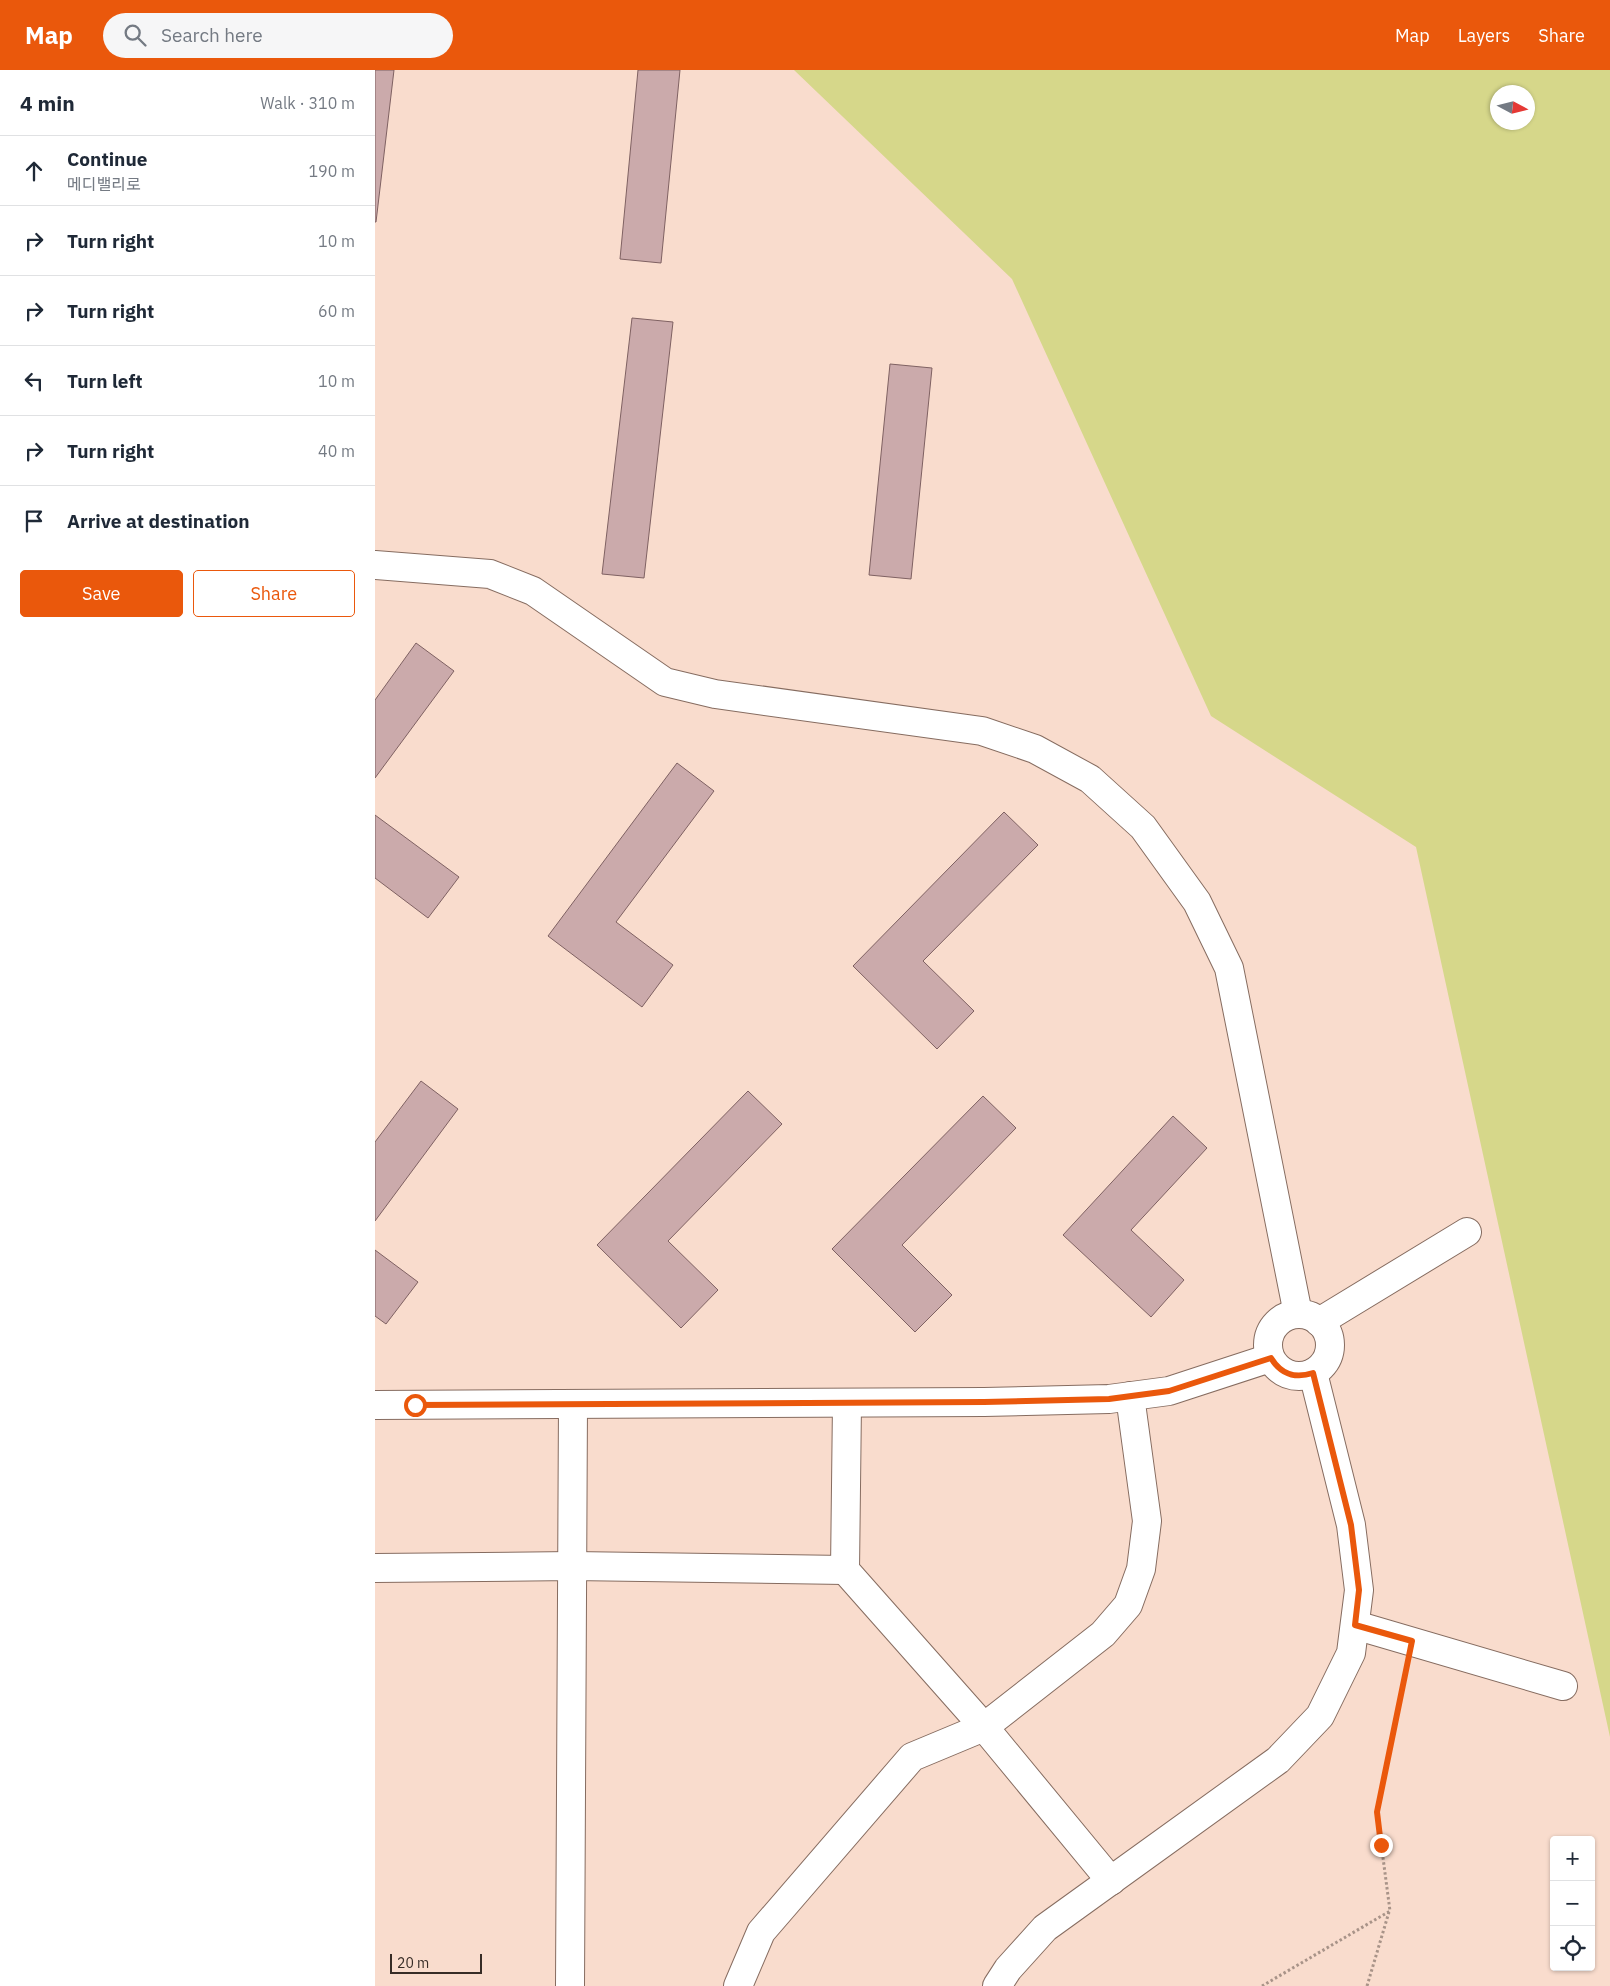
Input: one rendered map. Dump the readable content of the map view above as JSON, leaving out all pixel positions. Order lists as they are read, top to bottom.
{
  "scale_bar": "20 m",
  "north": "right",
  "page": {
    "header": "Map",
    "search": "Search here",
    "nav": ["Map", "Layers", "Share"],
    "heading": ["4 min", "Walk · 310 m"],
    "list": [
      ["Continue", "메디밸리로", "190 m"],
      ["Turn right", "10 m"],
      ["Turn right", "60 m"],
      ["Turn left", "10 m"],
      ["Turn right", "40 m"],
      "Arrive at destination"
    ],
    "buttons": ["Save", "Share"],
    "map_buttons": ["+", "−"],
    "scale": "20 m"
  }
}
